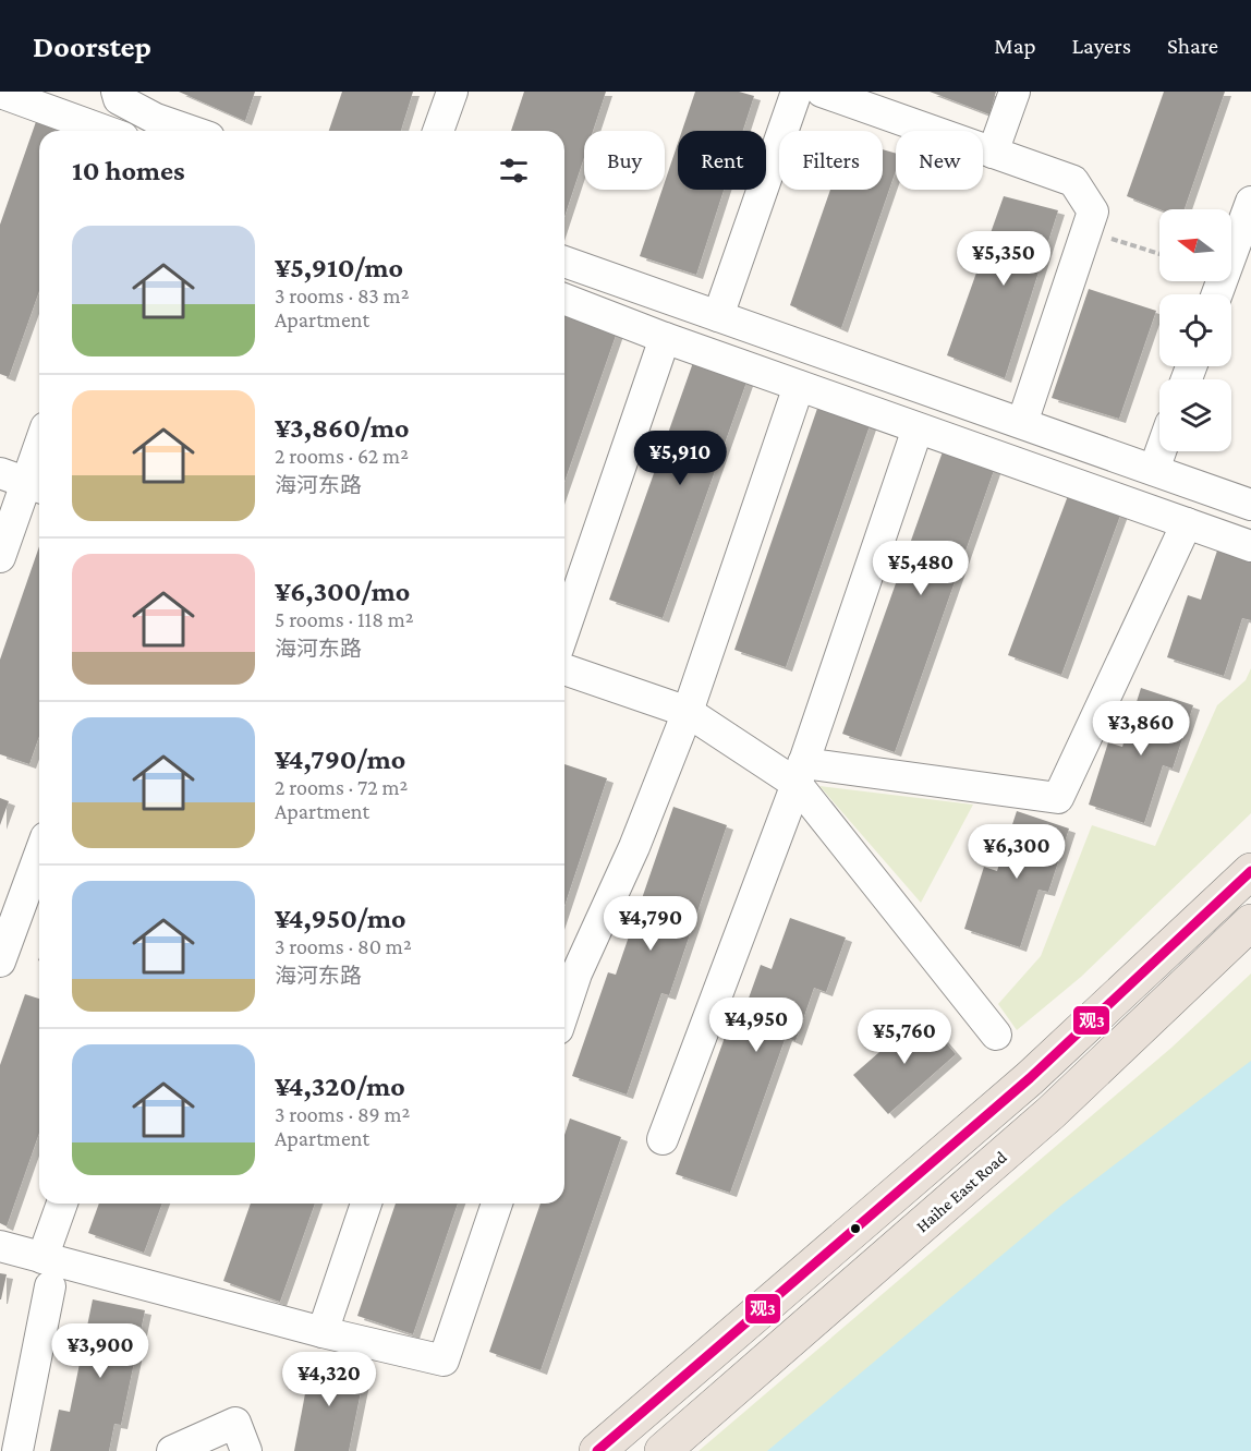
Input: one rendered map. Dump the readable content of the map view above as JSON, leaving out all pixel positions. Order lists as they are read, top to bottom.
{
  "streets": {
    "main road": ["Haihe East Road"]
  },
  "lines": ["transit line 观3"],
  "north": "left",
  "page": {
    "header": "Doorstep",
    "nav": ["Map", "Layers", "Share"],
    "chip": [
      "Buy",
      "Rent",
      "Filters",
      "New"
    ],
    "heading": "10 homes",
    "list": [
      {
        "name": "¥5,910/mo",
        "note": "3 rooms · 83 m² · Apartment"
      },
      {
        "name": "¥3,860/mo",
        "note": "2 rooms · 62 m² · 海河东路"
      },
      {
        "name": "¥6,300/mo",
        "note": "5 rooms · 118 m² · 海河东路"
      },
      {
        "name": "¥4,790/mo",
        "note": "2 rooms · 72 m² · Apartment"
      },
      {
        "name": "¥4,950/mo",
        "note": "3 rooms · 80 m² · 海河东路"
      },
      {
        "name": "¥4,320/mo",
        "note": "3 rooms · 89 m² · Apartment"
      }
    ],
    "price": [
      "¥5,350",
      "¥5,910",
      "¥5,480",
      "¥3,860",
      "¥6,300",
      "¥4,790",
      "¥4,950",
      "¥5,760",
      "¥3,900",
      "¥4,320"
    ]
  }
}
